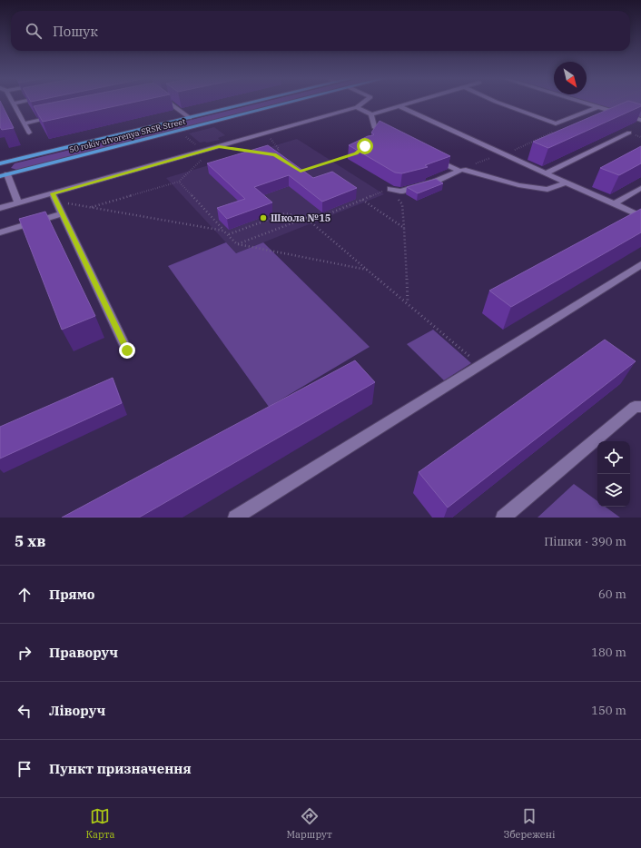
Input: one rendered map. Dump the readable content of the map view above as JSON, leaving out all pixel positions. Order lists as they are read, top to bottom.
{
  "streets": {
    "main road": ["50 rokiv utvorenya SRSR Street"]
  },
  "places": ["Школа №15"],
  "north": "bottom right",
  "page": {
    "search": "Пошук",
    "heading": ["5 хв", "Пішки · 390 m"],
    "list": [
      ["Прямо", "60 m"],
      ["Праворуч", "180 m"],
      ["Ліворуч", "150 m"],
      "Пункт призначення"
    ],
    "nav": ["Карта", "Маршрут", "Збережені"]
  }
}
